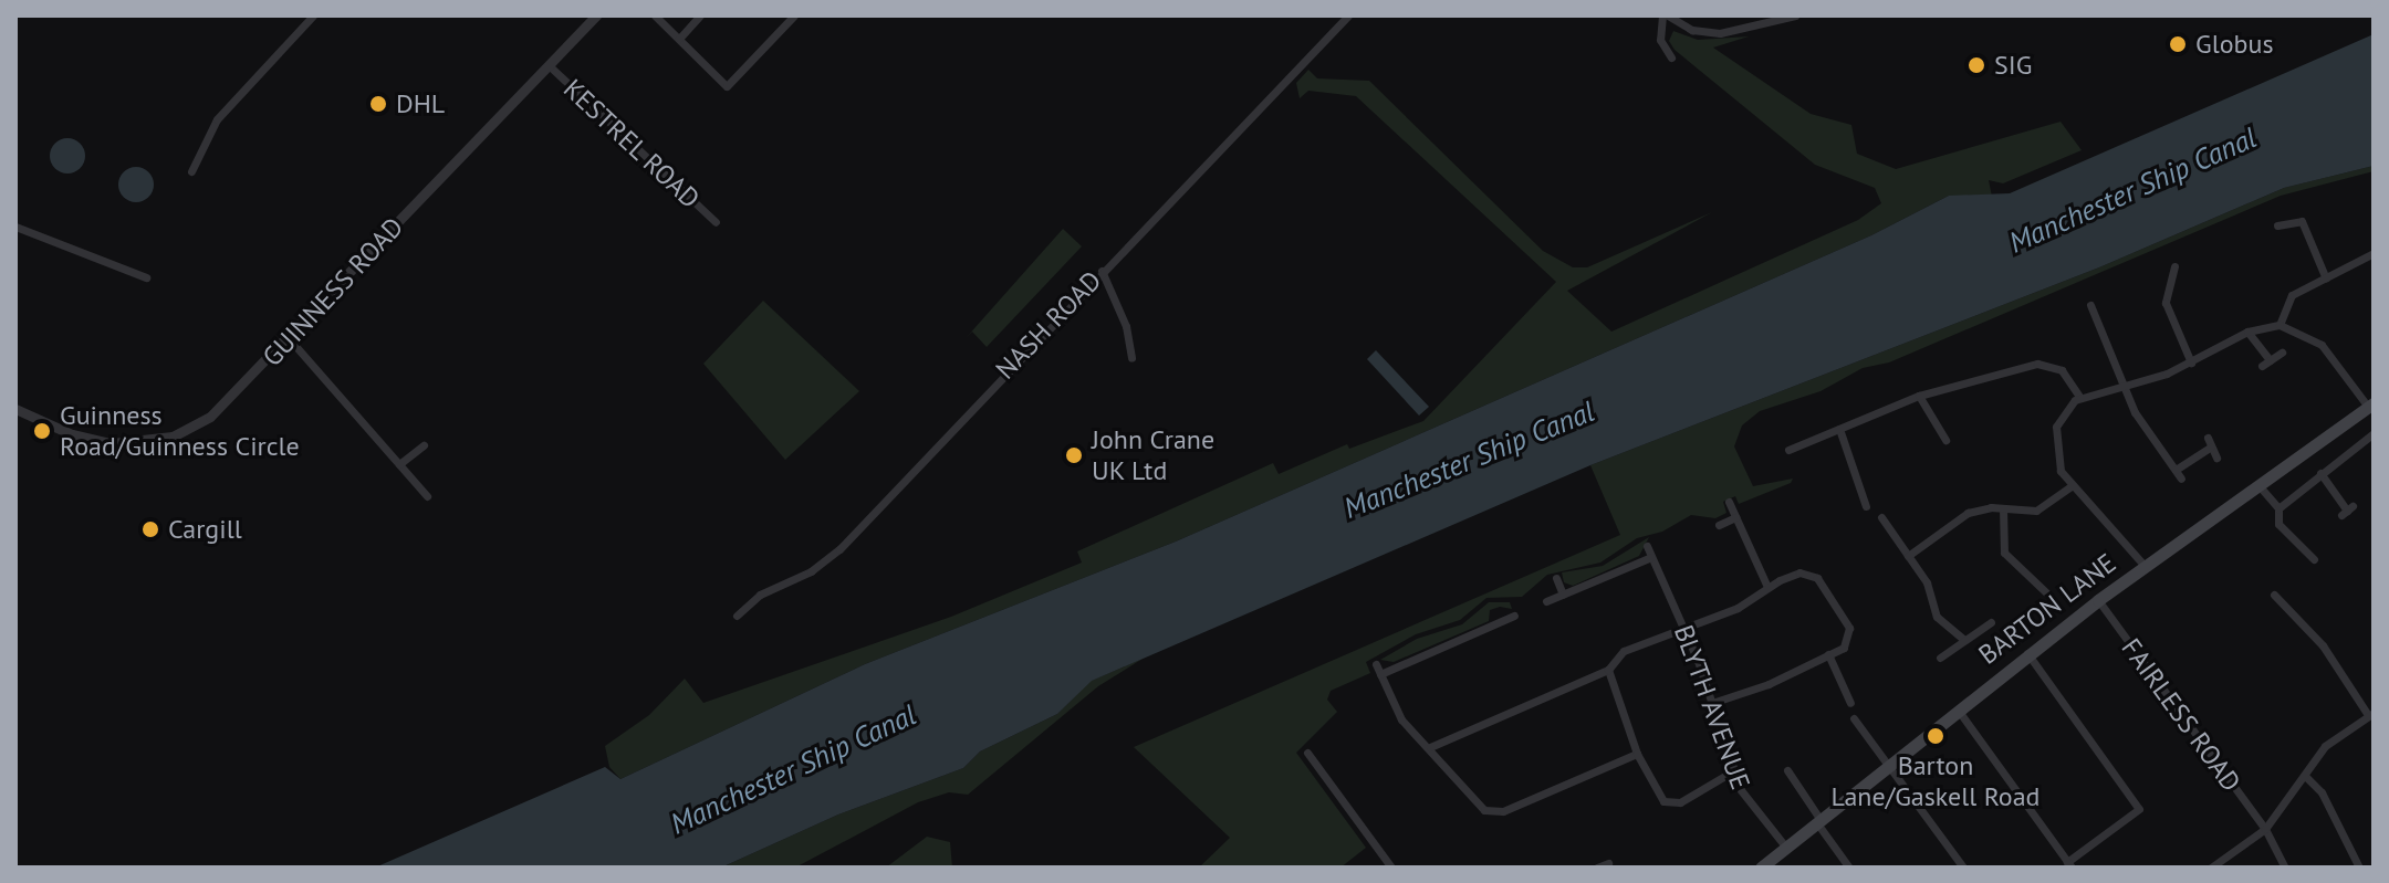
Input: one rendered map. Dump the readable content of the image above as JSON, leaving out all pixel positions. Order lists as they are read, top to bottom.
{
  "streets": {
    "main road": ["BARTON LANE"],
    "street": [
      "KESTREL ROAD",
      "GUINNESS ROAD",
      "NASH ROAD",
      "BLYTH AVENUE",
      "FAIRLESS ROAD"
    ]
  },
  "crossings": [
    ["KESTREL ROAD", "GUINNESS ROAD"],
    ["BARTON LANE", "BLYTH AVENUE"],
    ["BARTON LANE", "FAIRLESS ROAD"]
  ],
  "water": ["Manchester Ship Canal"],
  "places": [
    "Globus",
    "SIG",
    "DHL",
    "Guinness Road/Guinness Circle",
    "John Crane UK Ltd",
    "Cargill",
    "Barton Lane/Gaskell Road"
  ]
}
